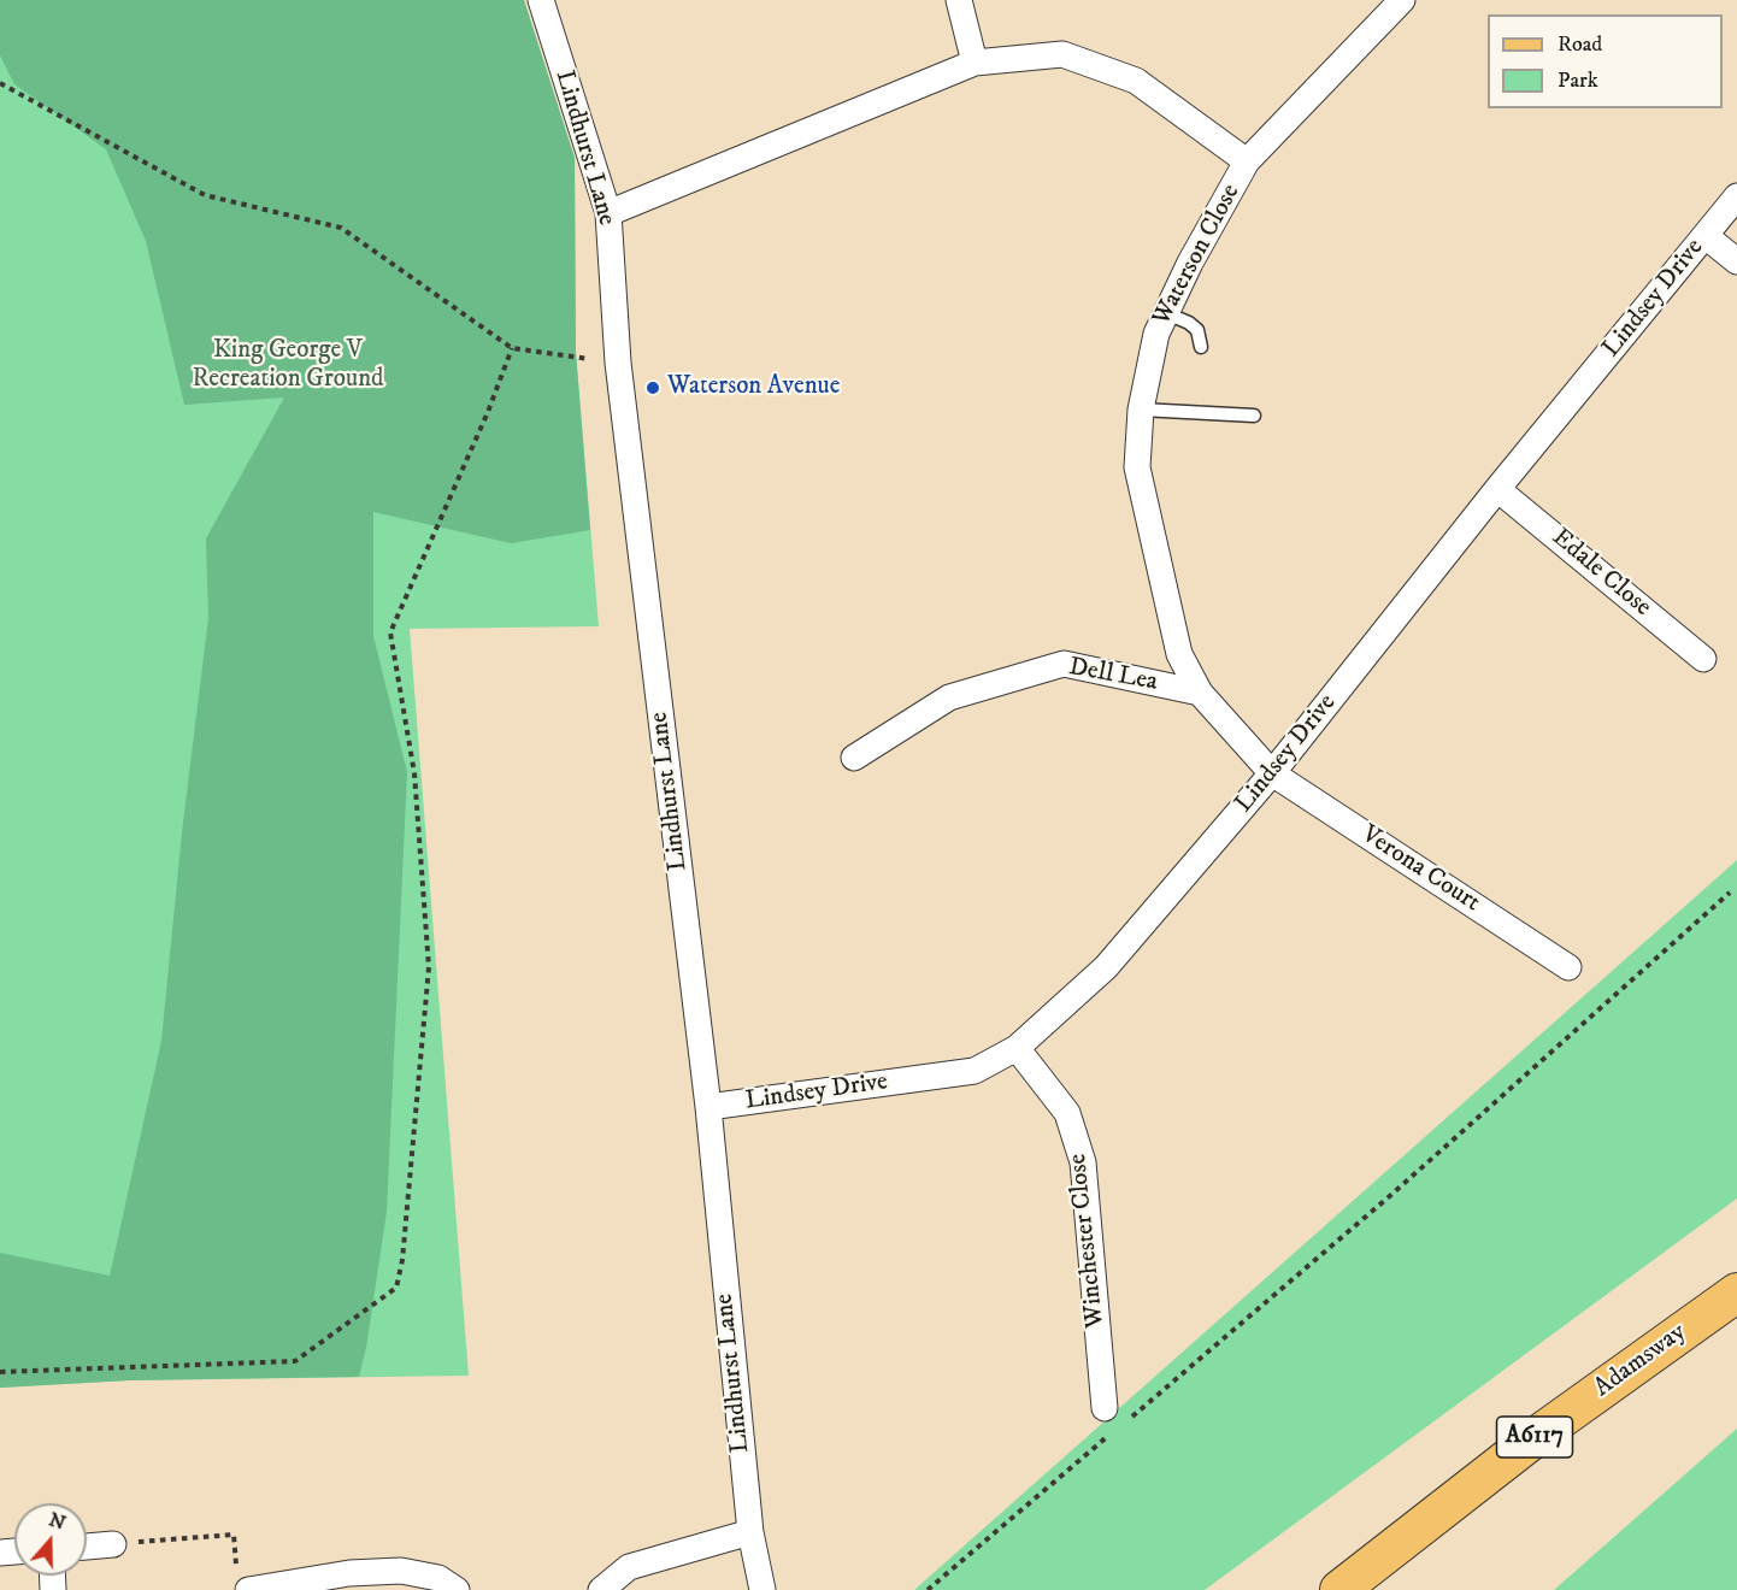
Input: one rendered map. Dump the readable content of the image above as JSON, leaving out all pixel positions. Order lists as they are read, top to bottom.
{
  "streets": {
    "main road": ["Adamsway", "A6117"],
    "street": [
      "Lindhurst Lane",
      "Waterson Close",
      "Lindsey Drive",
      "Edale Close",
      "Dell Lea",
      "Verona Court",
      "Winchester Close"
    ]
  },
  "crossings": [
    ["Lindhurst Lane", "Lindsey Drive"],
    ["Waterson Close", "Dell Lea"],
    ["Lindsey Drive", "Edale Close"],
    ["Lindsey Drive", "Verona Court"],
    ["Lindsey Drive", "Winchester Close"]
  ],
  "parks": ["King George V Recreation Ground"],
  "places": ["Waterson Avenue"],
  "legend": ["Road", "Park"],
  "north": "top"
}
